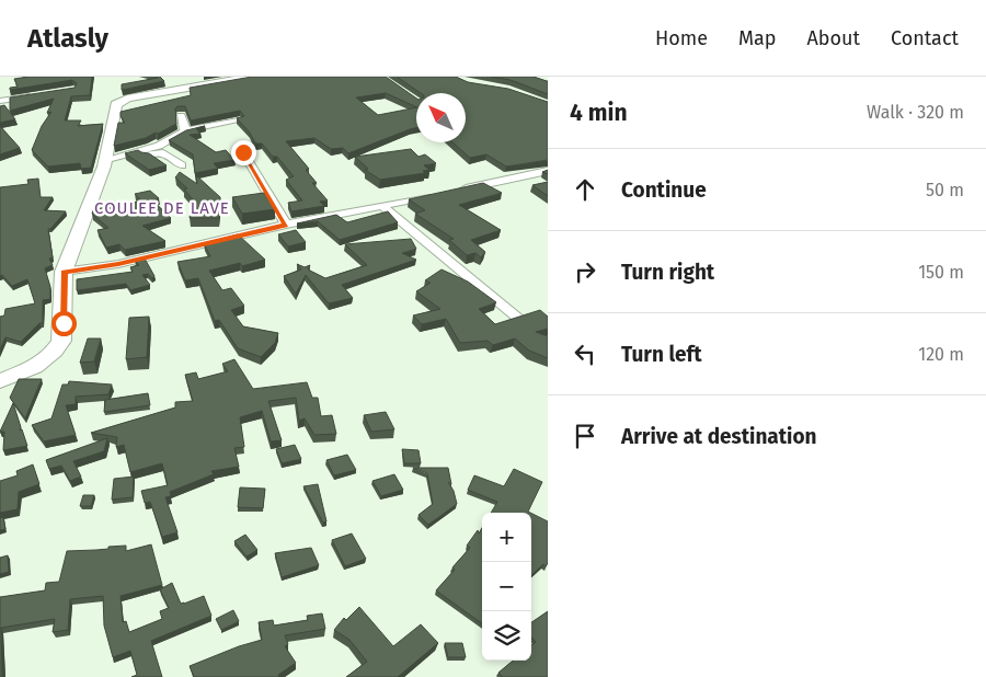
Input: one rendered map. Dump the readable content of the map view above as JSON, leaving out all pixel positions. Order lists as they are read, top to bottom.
{
  "districts": ["COULEE DE LAVE"],
  "north": "top left",
  "page": {
    "header": "Atlasly",
    "nav": [
      "Home",
      "Map",
      "About",
      "Contact"
    ],
    "heading": ["4 min", "Walk · 320 m"],
    "list": [
      ["Continue", "50 m"],
      ["Turn right", "150 m"],
      ["Turn left", "120 m"],
      "Arrive at destination"
    ],
    "map_buttons": ["+", "−"]
  }
}
